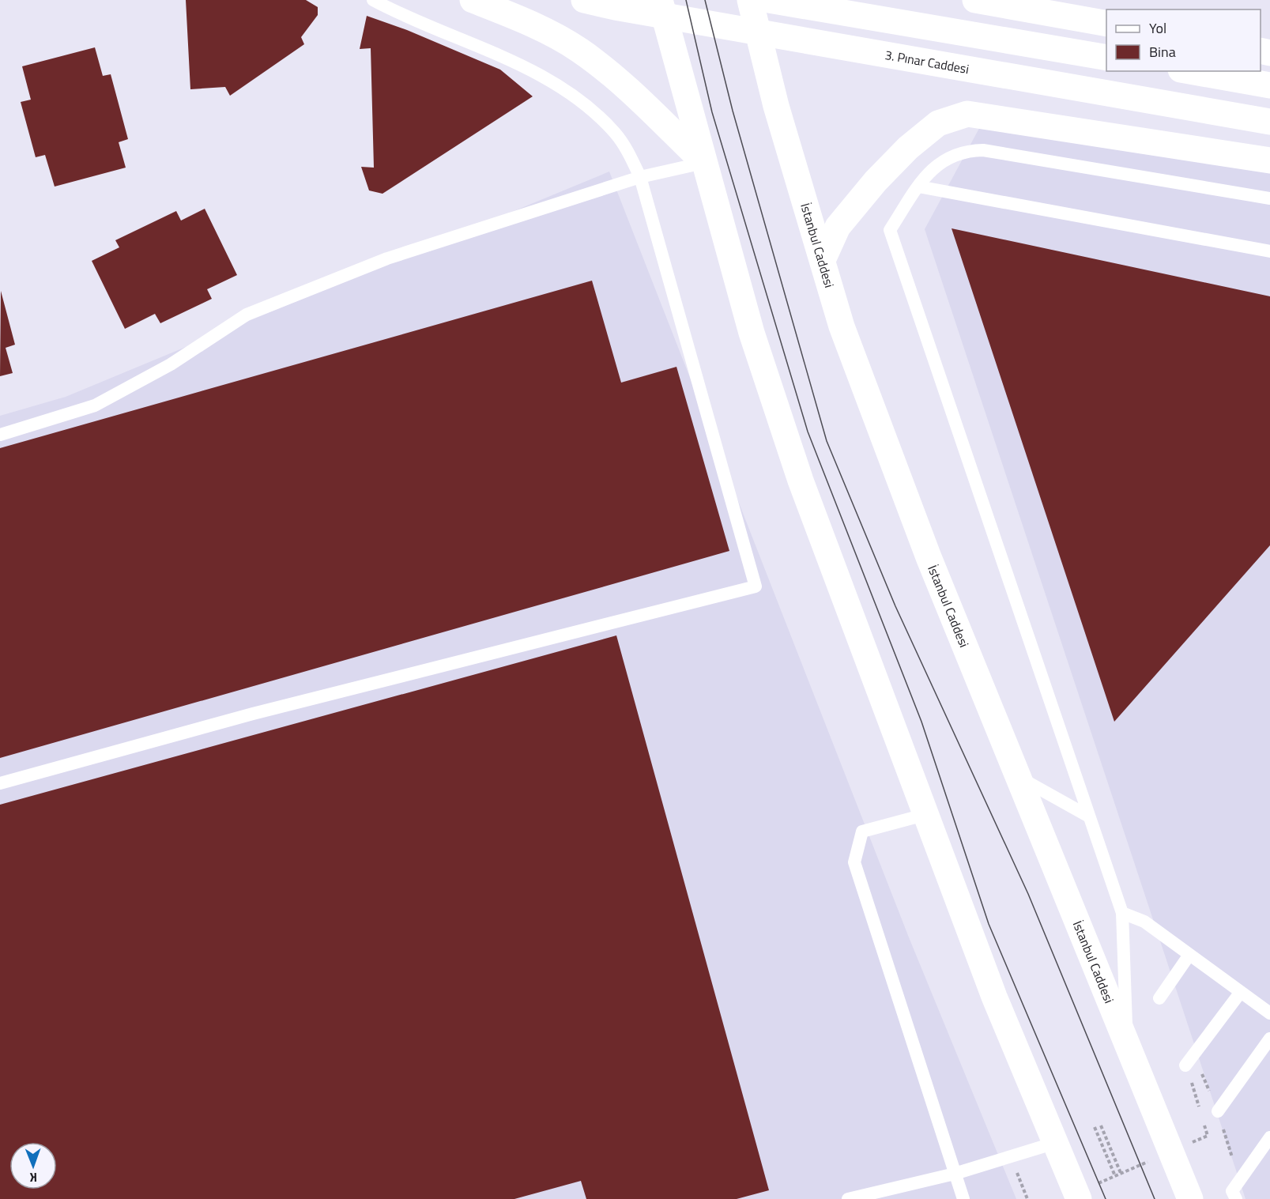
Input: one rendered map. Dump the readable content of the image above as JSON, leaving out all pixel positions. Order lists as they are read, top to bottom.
{
  "streets": {
    "main road": ["3. Pınar Caddesi", "İstanbul Caddesi"]
  },
  "legend": ["Yol", "Bina"],
  "north": "bottom"
}
